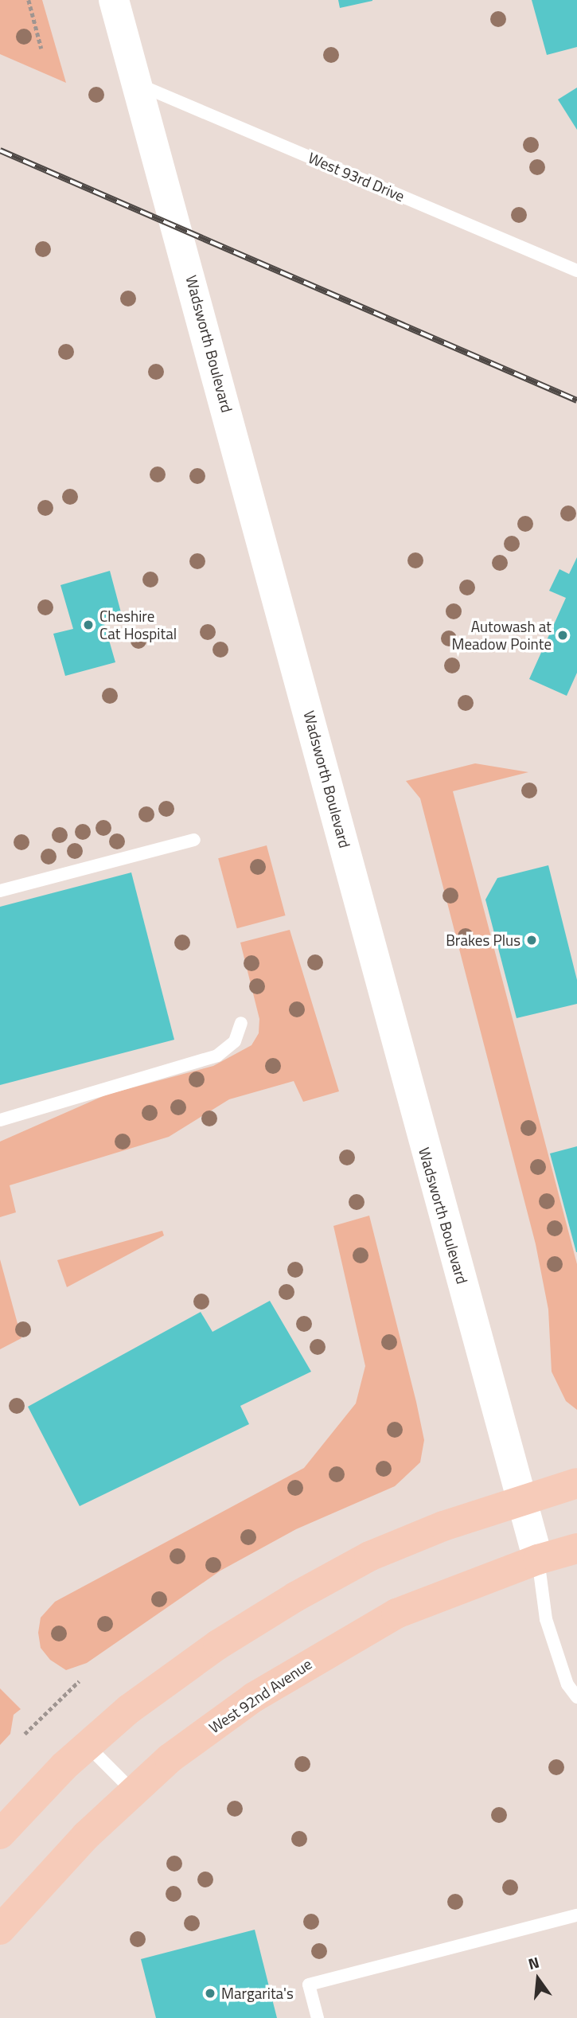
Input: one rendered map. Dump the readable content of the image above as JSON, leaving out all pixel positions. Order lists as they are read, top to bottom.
{
  "streets": {
    "main road": ["West 92nd Avenue"],
    "street": ["Wadsworth Boulevard"],
    "lane": ["West 93rd Drive"]
  },
  "crossings": [
    ["West 93rd Drive", "Wadsworth Boulevard"],
    ["Wadsworth Boulevard", "West 92nd Avenue"]
  ],
  "places": [
    "Cheshire Cat Hospital",
    "Autowash at Meadow Pointe",
    "Brakes Plus",
    "Margarita's"
  ],
  "north": "top"
}
